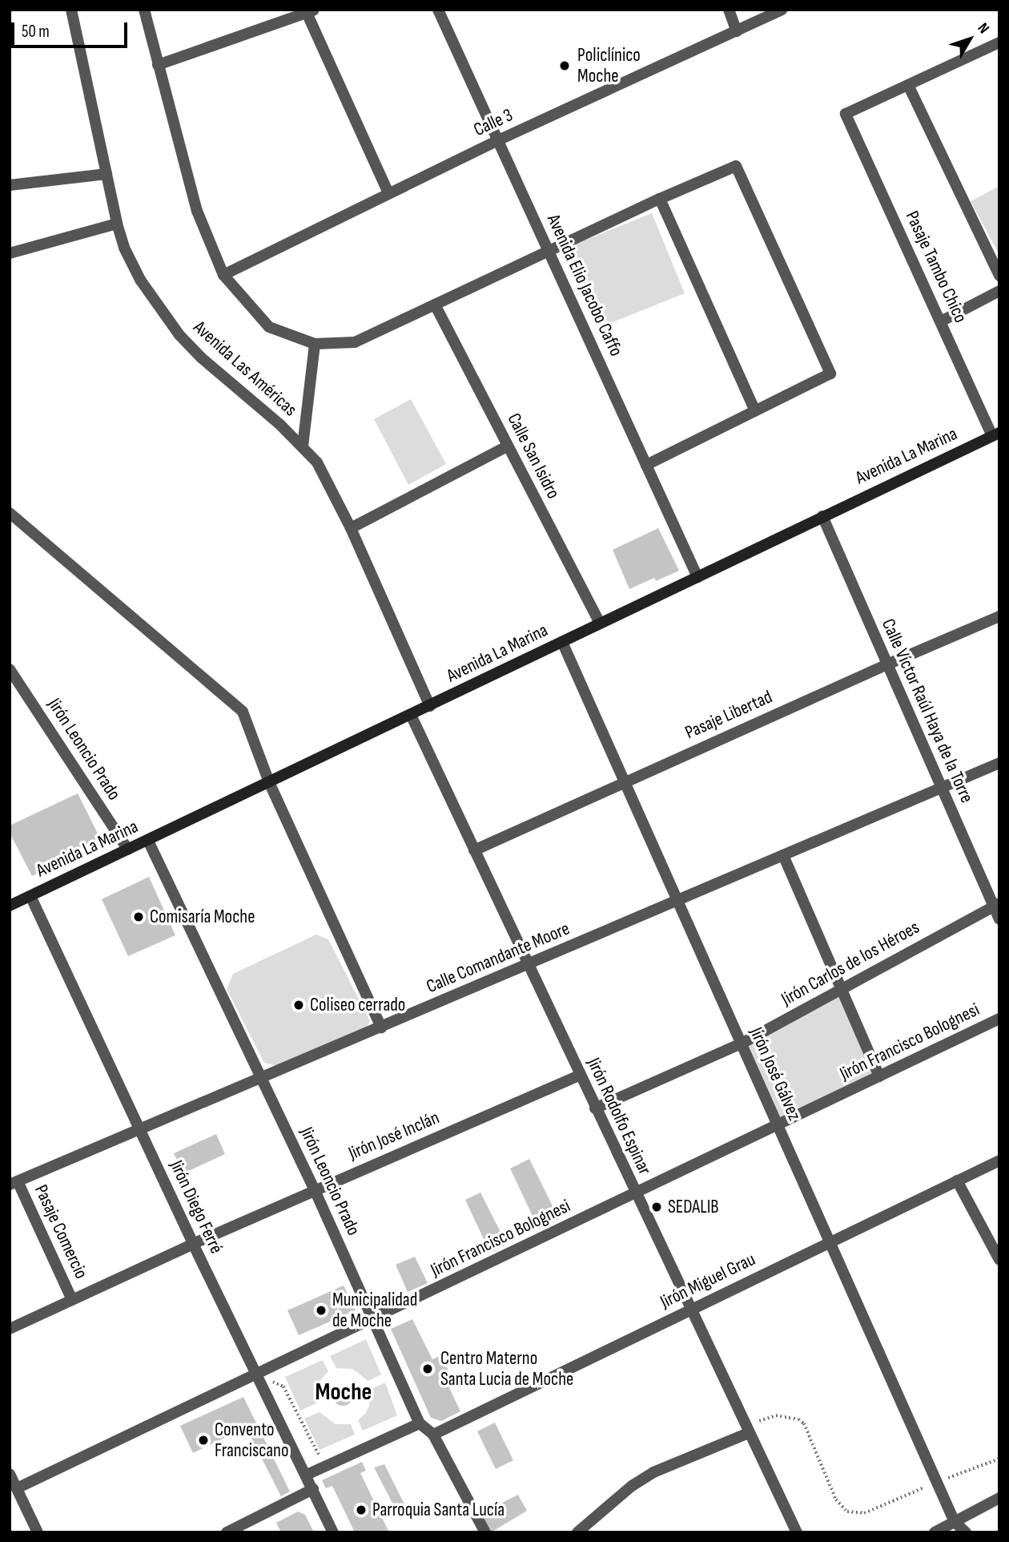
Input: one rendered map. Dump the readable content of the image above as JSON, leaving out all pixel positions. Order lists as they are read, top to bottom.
{
  "streets": {
    "main road": ["Avenida La Marina"],
    "street": [
      "Calle 3",
      "Pasaje Tambo Chico",
      "Avenida Elio Jacobo Caffo",
      "Avenida Las Américas",
      "Calle San Isidro",
      "Calle Víctor Raúl Haya de la Torre",
      "Pasaje Libertad",
      "Jirón Leoncio Prado",
      "Calle Comandante Moore",
      "Jirón Carlos de los Héroes",
      "Jirón Francisco Bolognesi",
      "Jirón José Gálvez",
      "Jirón Rodolfo Espinar",
      "Jirón José Inclán",
      "Jirón Diego Ferré",
      "Pasaje Comercio",
      "Jirón Miguel Grau"
    ]
  },
  "crossings": [
    ["Calle 3", "Avenida Elio Jacobo Caffo"],
    ["Pasaje Tambo Chico", "Avenida La Marina"],
    ["Avenida Elio Jacobo Caffo", "Avenida La Marina"],
    ["Avenida Las Américas", "Avenida La Marina"],
    ["Calle San Isidro", "Avenida La Marina"],
    ["Avenida La Marina", "Calle Víctor Raúl Haya de la Torre"],
    ["Avenida La Marina", "Jirón Leoncio Prado"],
    ["Avenida La Marina", "Jirón José Gálvez"],
    ["Avenida La Marina", "Jirón Rodolfo Espinar"],
    ["Avenida La Marina", "Jirón Diego Ferré"],
    ["Calle Víctor Raúl Haya de la Torre", "Pasaje Libertad"],
    ["Calle Víctor Raúl Haya de la Torre", "Calle Comandante Moore"],
    ["Calle Víctor Raúl Haya de la Torre", "Jirón Carlos de los Héroes"],
    ["Pasaje Libertad", "Jirón José Gálvez"],
    ["Pasaje Libertad", "Jirón Rodolfo Espinar"],
    ["Jirón Leoncio Prado", "Calle Comandante Moore"],
    ["Jirón Leoncio Prado", "Jirón Francisco Bolognesi"],
    ["Jirón Leoncio Prado", "Jirón José Inclán"],
    ["Jirón Leoncio Prado", "Jirón Miguel Grau"],
    ["Calle Comandante Moore", "Jirón José Gálvez"],
    ["Calle Comandante Moore", "Jirón Rodolfo Espinar"],
    ["Calle Comandante Moore", "Jirón Diego Ferré"],
    ["Calle Comandante Moore", "Pasaje Comercio"],
    ["Jirón Carlos de los Héroes", "Jirón José Gálvez"],
    ["Jirón Carlos de los Héroes", "Jirón Rodolfo Espinar"],
    ["Jirón Francisco Bolognesi", "Jirón José Gálvez"],
    ["Jirón Francisco Bolognesi", "Jirón Rodolfo Espinar"],
    ["Jirón Francisco Bolognesi", "Jirón Diego Ferré"],
    ["Jirón José Gálvez", "Jirón Miguel Grau"],
    ["Jirón Rodolfo Espinar", "Jirón José Inclán"],
    ["Jirón Rodolfo Espinar", "Jirón Miguel Grau"],
    ["Jirón José Inclán", "Jirón Diego Ferré"],
    ["Jirón José Inclán", "Pasaje Comercio"]
  ],
  "districts": ["Moche"],
  "places": [
    "Policlínico Moche",
    "Comisaría Moche",
    "Coliseo cerrado",
    "SEDALIB",
    "Municipalidad de Moche",
    "Centro Materno Santa Lucia de Moche",
    "Convento Franciscano",
    "Parroquia Santa Lucía"
  ],
  "scale_bar": "50 m",
  "north": "top right"
}
